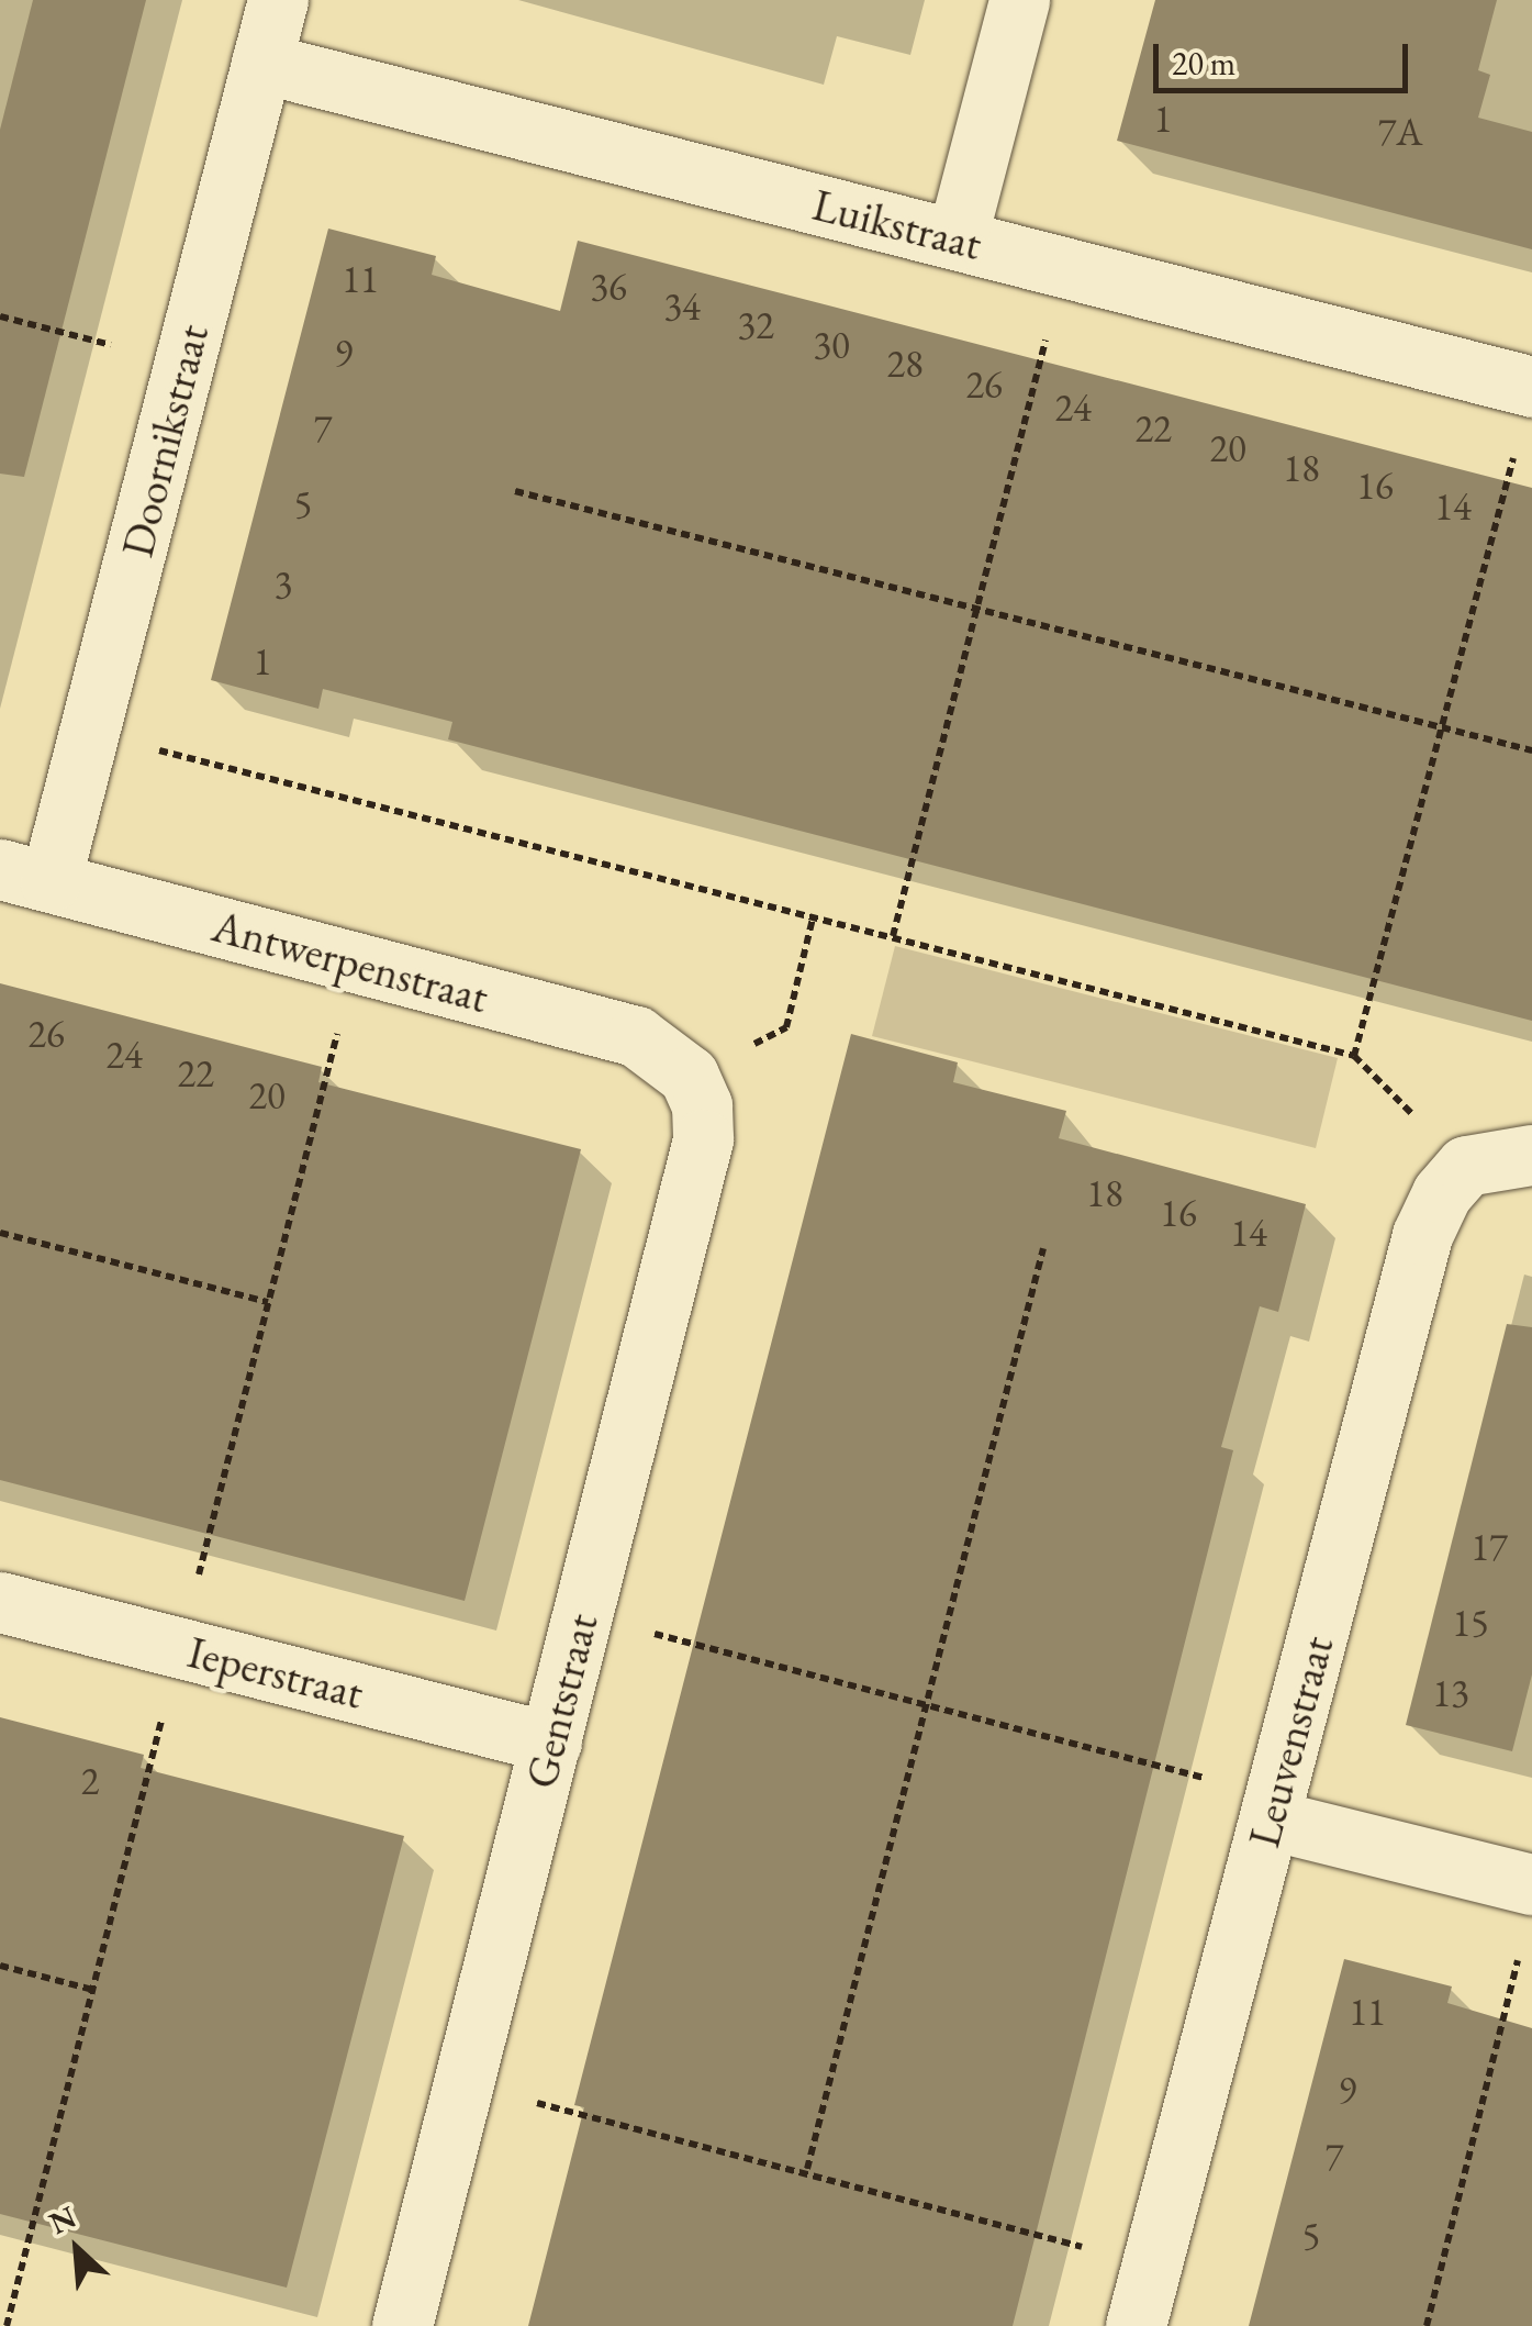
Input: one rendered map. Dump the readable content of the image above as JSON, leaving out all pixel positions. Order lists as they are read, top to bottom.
{
  "streets": {
    "street": [
      "Luikstraat",
      "Doornikstraat",
      "Antwerpenstraat",
      "Ieperstraat",
      "Gentstraat",
      "Leuvenstraat"
    ]
  },
  "crossings": [
    ["Luikstraat", "Doornikstraat"],
    ["Doornikstraat", "Antwerpenstraat"],
    ["Antwerpenstraat", "Gentstraat"],
    ["Ieperstraat", "Gentstraat"]
  ],
  "house_numbers": [
    "1",
    "7A",
    "11",
    "36",
    "34",
    "32",
    "30",
    "9",
    "28",
    "26",
    "24",
    "7",
    "22",
    "20",
    "18",
    "16",
    "5",
    "14",
    "3",
    "1",
    "26",
    "24",
    "22",
    "20",
    "18",
    "16",
    "14",
    "17",
    "15",
    "13",
    "2",
    "11",
    "9",
    "7",
    "5"
  ],
  "scale_bar": "20 m",
  "north": "top left"
}
